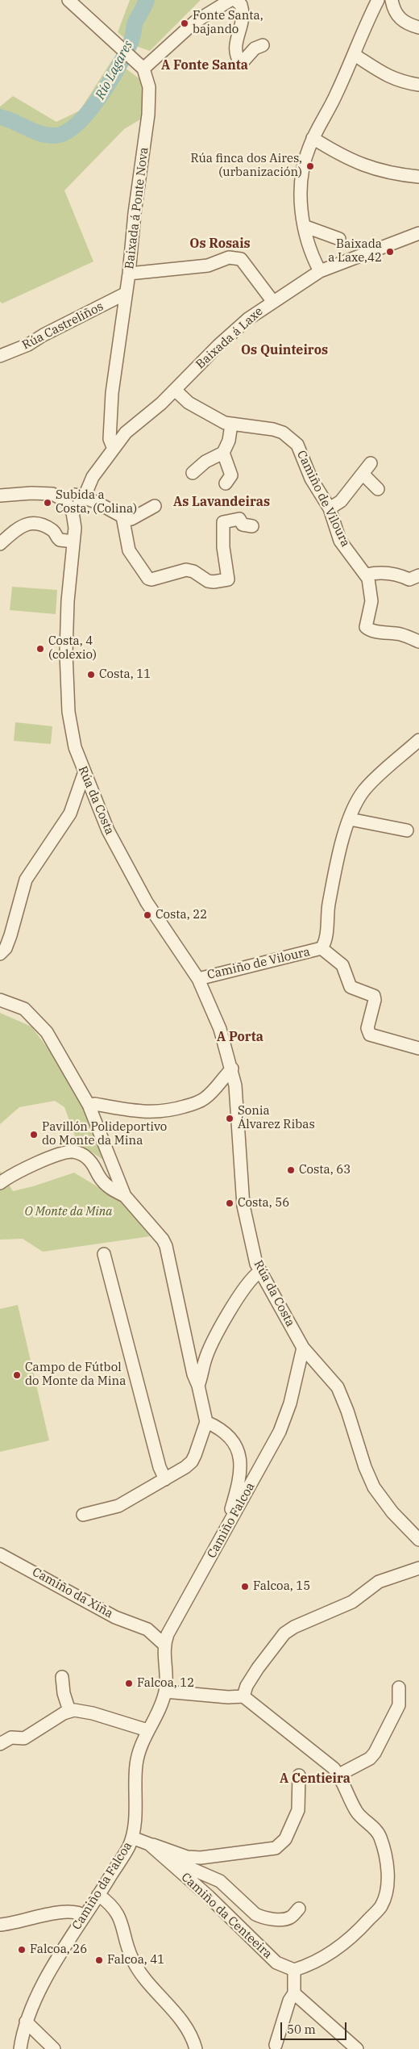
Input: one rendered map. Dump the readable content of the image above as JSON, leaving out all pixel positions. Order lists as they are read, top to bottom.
{
  "streets": {
    "street": [
      "Baixada á Ponte Nova",
      "Rúa Castreliños",
      "Baixada á Laxe",
      "Camiño de Viloura",
      "Rúa da Costa",
      "Camiño Falcoa",
      "Camiño da Xiña",
      "Camiño da Falcoa",
      "Camiño da Centeeira"
    ]
  },
  "crossings": [
    ["Baixada á Ponte Nova", "Rúa Castreliños"],
    ["Baixada á Ponte Nova", "Baixada á Laxe"],
    ["Baixada á Laxe", "Camiño de Viloura"],
    ["Baixada á Laxe", "Rúa da Costa"],
    ["Camiño de Viloura", "Rúa da Costa"],
    ["Rúa da Costa", "Camiño Falcoa"],
    ["Camiño Falcoa", "Camiño da Xiña"],
    ["Camiño Falcoa", "Camiño da Falcoa"],
    ["Camiño da Falcoa", "Camiño da Centeeira"]
  ],
  "districts": [
    "A Fonte Santa",
    "Os Rosais",
    "Os Quinteiros",
    "As Lavandeiras",
    "A Porta",
    "A Centieira"
  ],
  "water": ["Río Lagares"],
  "parks": ["O Monte da Mina"],
  "places": [
    "Fonte Santa, bajando",
    "Rúa finca dos Aires, (urbanización)",
    "Baixada a Laxe,42",
    "Subida a Costa, (Colina)",
    "Costa, 4 (colexio)",
    "Costa, 11",
    "Costa, 22",
    "Sonia Álvarez Ribas",
    "Pavillón Polideportivo do Monte da Mina",
    "Costa, 63",
    "Costa, 56",
    "Campo de Fútbol do Monte da Mina",
    "Falcoa, 15",
    "Falcoa, 12",
    "Falcoa, 26",
    "Falcoa, 41"
  ],
  "scale_bar": "50 m"
}
